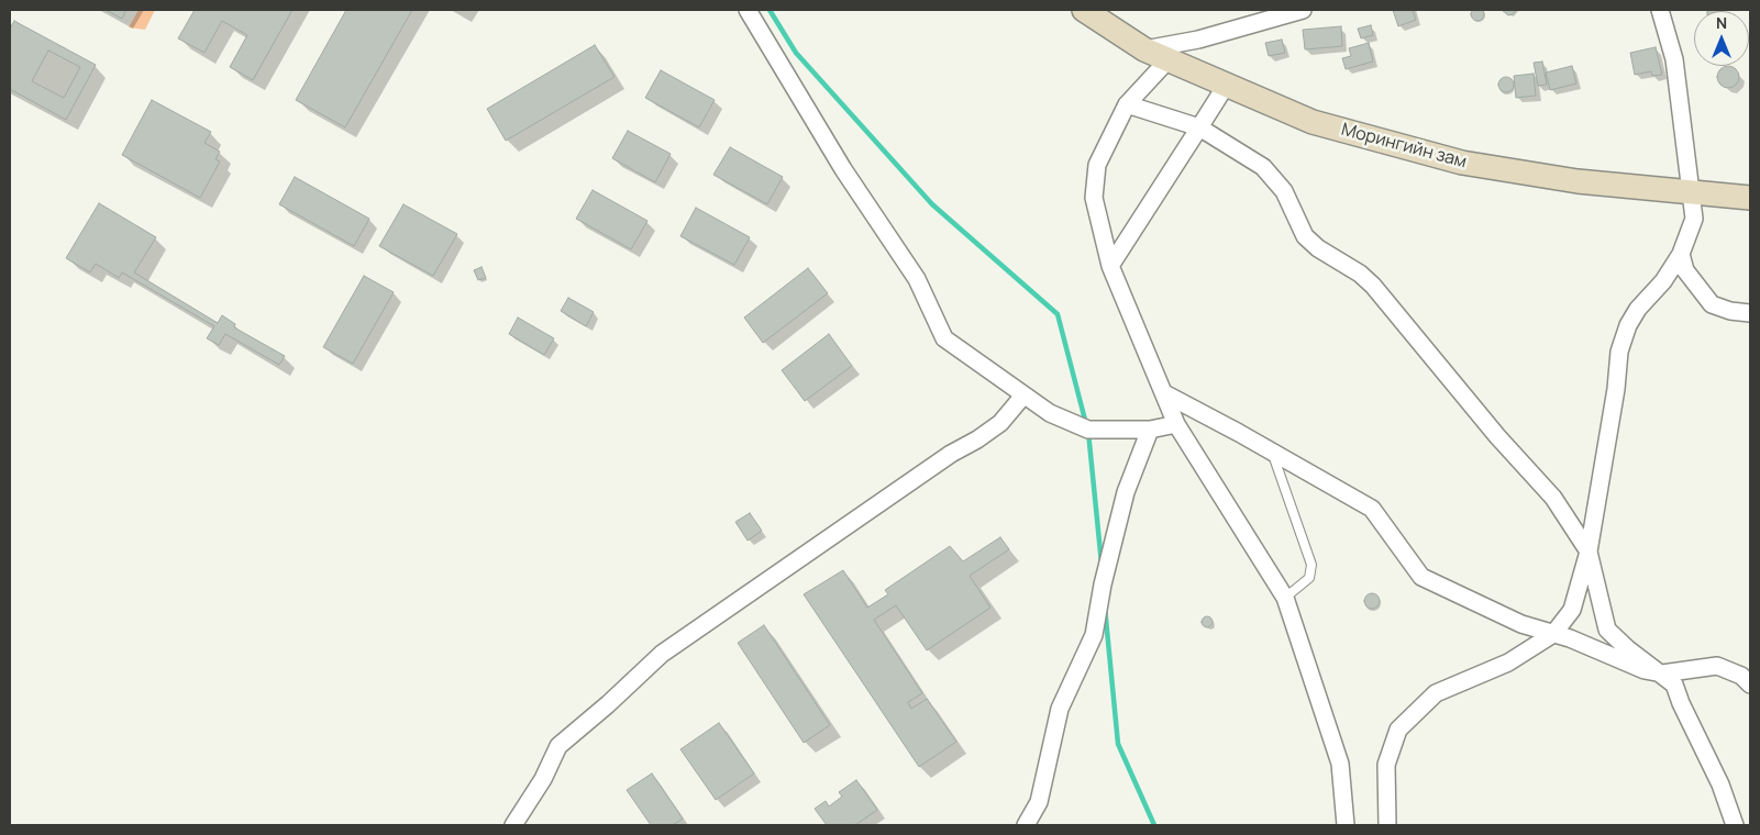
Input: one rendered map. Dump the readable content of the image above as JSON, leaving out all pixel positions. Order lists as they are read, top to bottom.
{
  "streets": {
    "main road": ["Морингийн зам"]
  },
  "north": "top"
}
